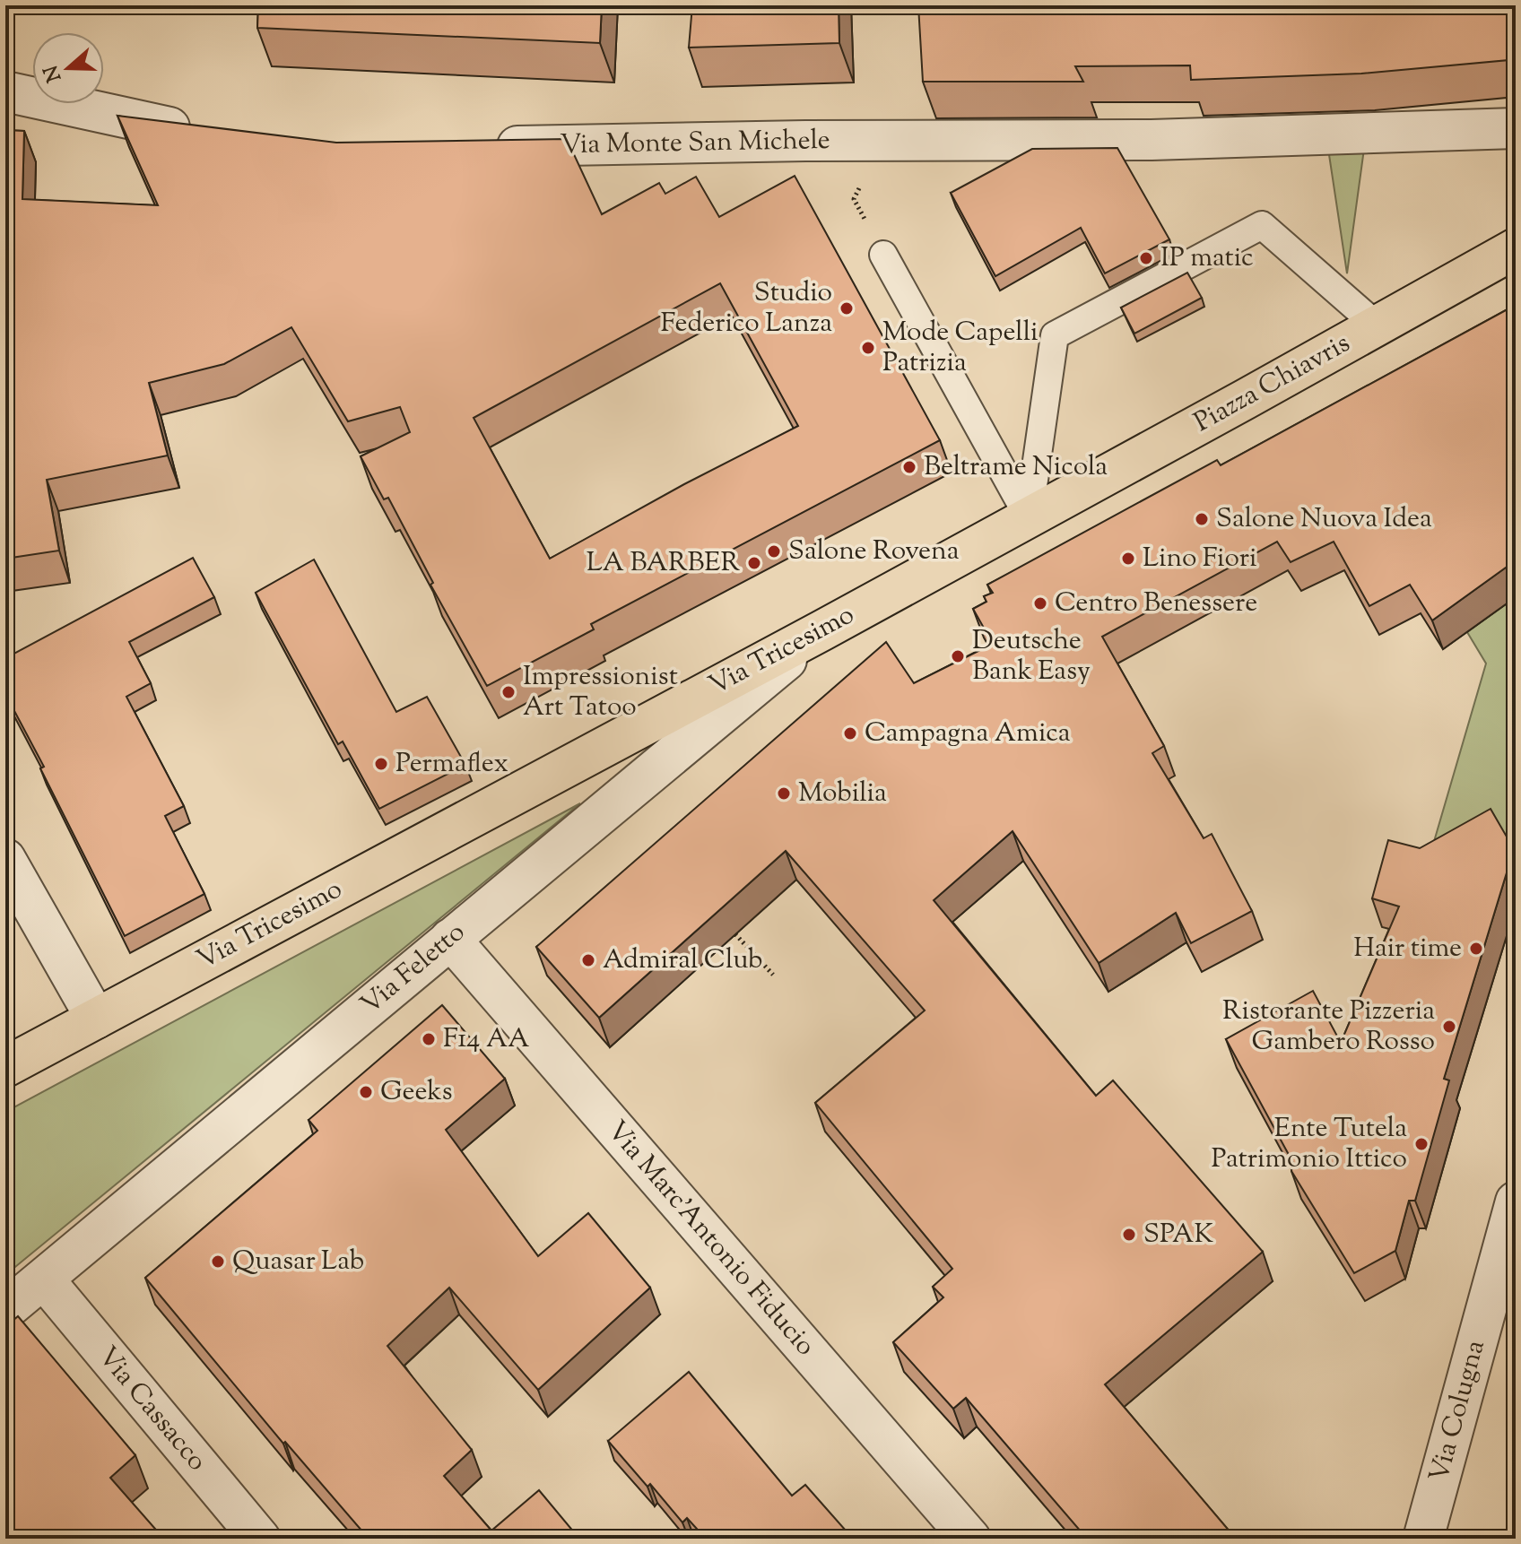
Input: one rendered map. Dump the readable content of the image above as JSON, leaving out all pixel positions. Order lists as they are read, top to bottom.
{
  "streets": {
    "main road": ["Piazza Chiavris", "Via Tricesimo"],
    "street": [
      "Via Monte San Michele",
      "Via Feletto",
      "Via Marc'Antonio Fiducio",
      "Via Cassacco",
      "Via Colugna"
    ]
  },
  "crossings": [
    ["Piazza Chiavris", "Via Tricesimo"],
    ["Via Tricesimo", "Via Feletto"],
    ["Via Feletto", "Via Marc'Antonio Fiducio"],
    ["Via Feletto", "Via Cassacco"]
  ],
  "places": [
    "IP matic",
    "Studio Federico Lanza",
    "Mode Capelli Patrizia",
    "Beltrame Nicola",
    "Salone Nuova Idea",
    "Salone Rovena",
    "Lino Fiori",
    "LA BARBER",
    "Centro Benessere",
    "Deutsche Bank Easy",
    "Impressionist Art Tatoo",
    "Campagna Amica",
    "Permaflex",
    "Mobilia",
    "Hair time",
    "Admiral Club",
    "Ristorante Pizzeria Gambero Rosso",
    "F14 AA",
    "Geeks",
    "Ente Tutela Patrimonio Ittico",
    "SPAK",
    "Quasar Lab"
  ],
  "north": "left"
}
